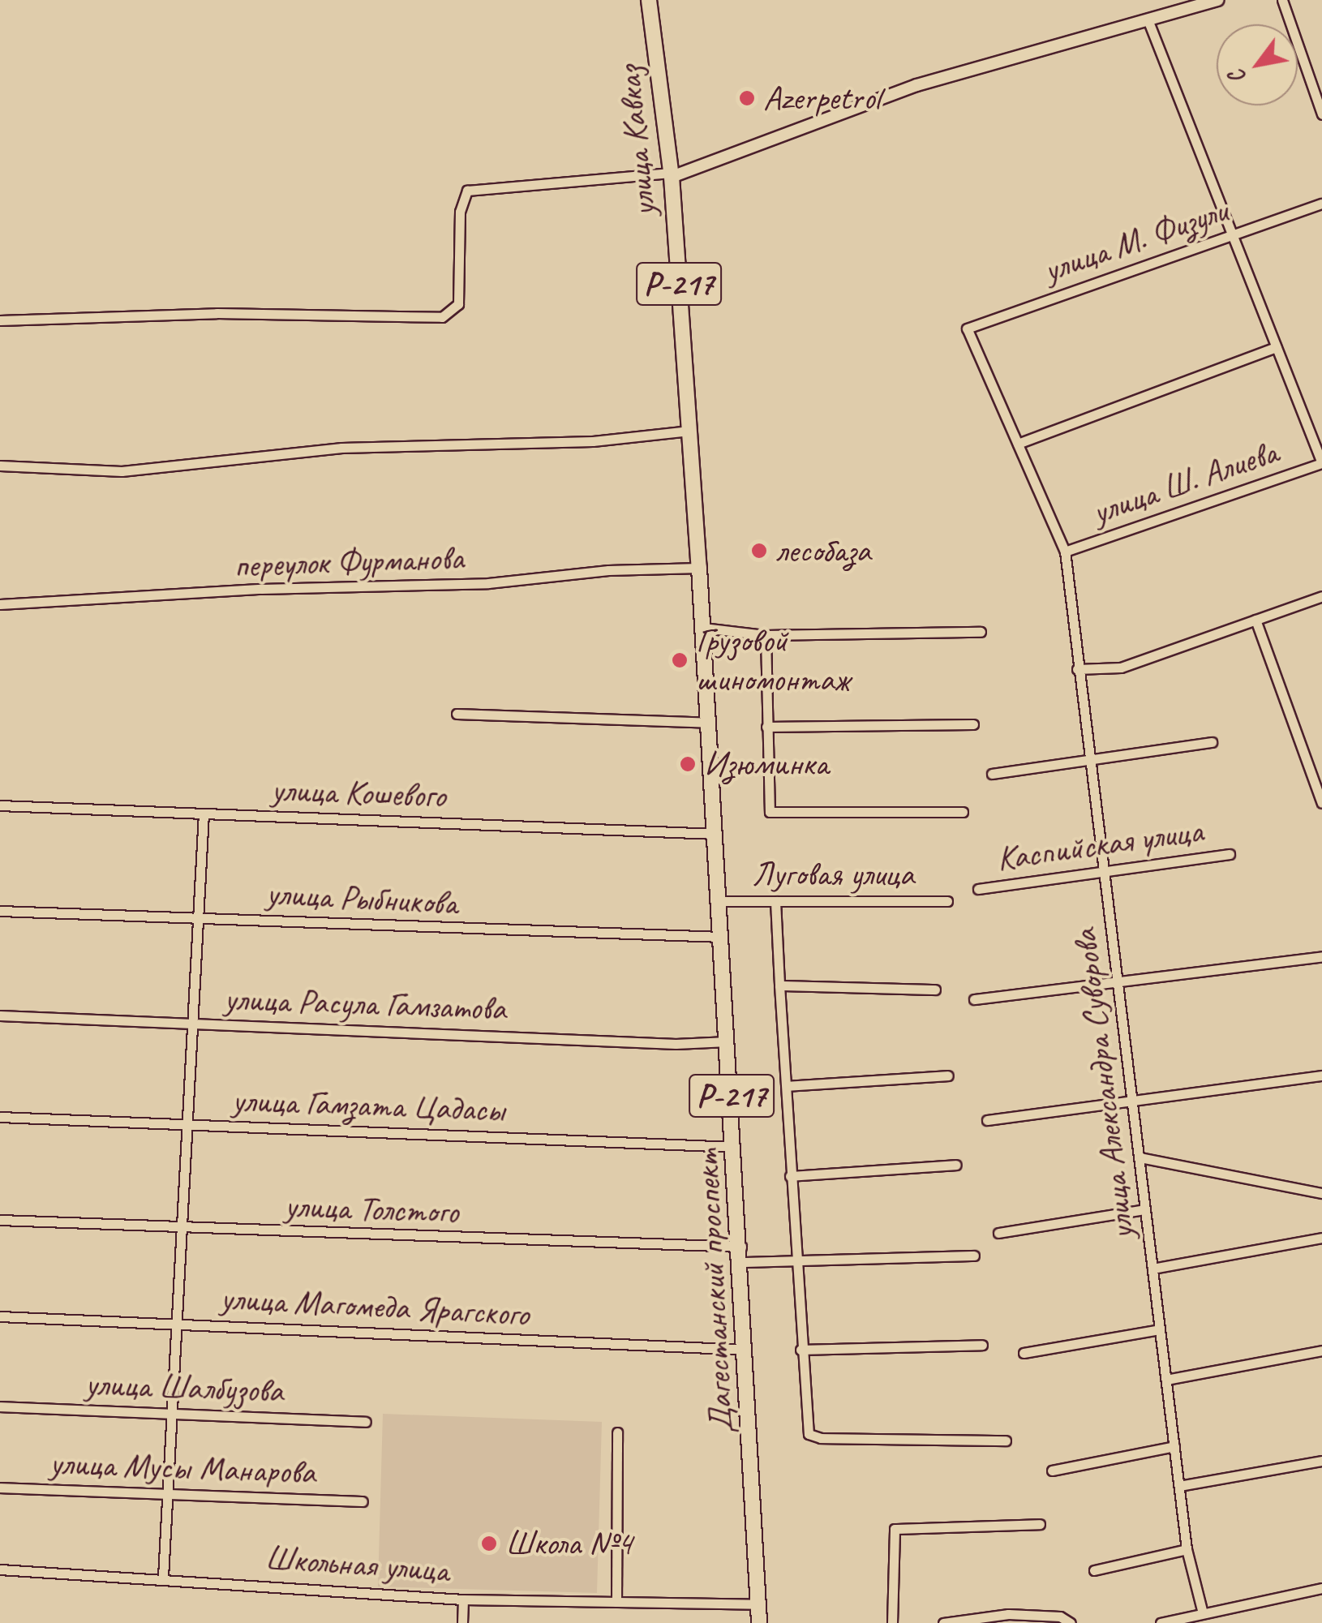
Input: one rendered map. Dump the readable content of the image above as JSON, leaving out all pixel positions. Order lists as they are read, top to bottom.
{
  "streets": {
    "highway": ["улица Кавказ", "Р-217", "Дагестанский проспект"],
    "street": [
      "улица М. Физули",
      "улица Ш. Алиева",
      "переулок Фурманова",
      "улица Кошевого",
      "Каспийская улица",
      "Луговая улица",
      "улица Рыбникова",
      "улица Расула Гамзатова",
      "улица Александра Суворова",
      "улица Гамзата Цадасы",
      "улица Толстого",
      "улица Магомеда Ярагского",
      "улица Шалбузова",
      "улица Мусы Манарова",
      "Школьная улица"
    ]
  },
  "crossings": [
    ["улица Кавказ", "переулок Фурманова"],
    ["улица Кавказ", "Дагестанский проспект"],
    ["улица М. Физули", "улица Александра Суворова"],
    ["улица Ш. Алиева", "улица Александра Суворова"],
    ["переулок Фурманова", "Дагестанский проспект"],
    ["улица Кошевого", "Дагестанский проспект"],
    ["Каспийская улица", "улица Александра Суворова"],
    ["Луговая улица", "Дагестанский проспект"],
    ["улица Рыбникова", "Дагестанский проспект"],
    ["улица Расула Гамзатова", "Дагестанский проспект"],
    ["улица Гамзата Цадасы", "Дагестанский проспект"],
    ["улица Толстого", "Дагестанский проспект"],
    ["Дагестанский проспект", "улица Магомеда Ярагского"],
    ["Дагестанский проспект", "Школьная улица"]
  ],
  "places": [
    "Azerpetrol",
    "лесобаза",
    "Грузовой шиномонтаж",
    "Изюминка",
    "Школа №4"
  ],
  "north": "bottom left"
}
